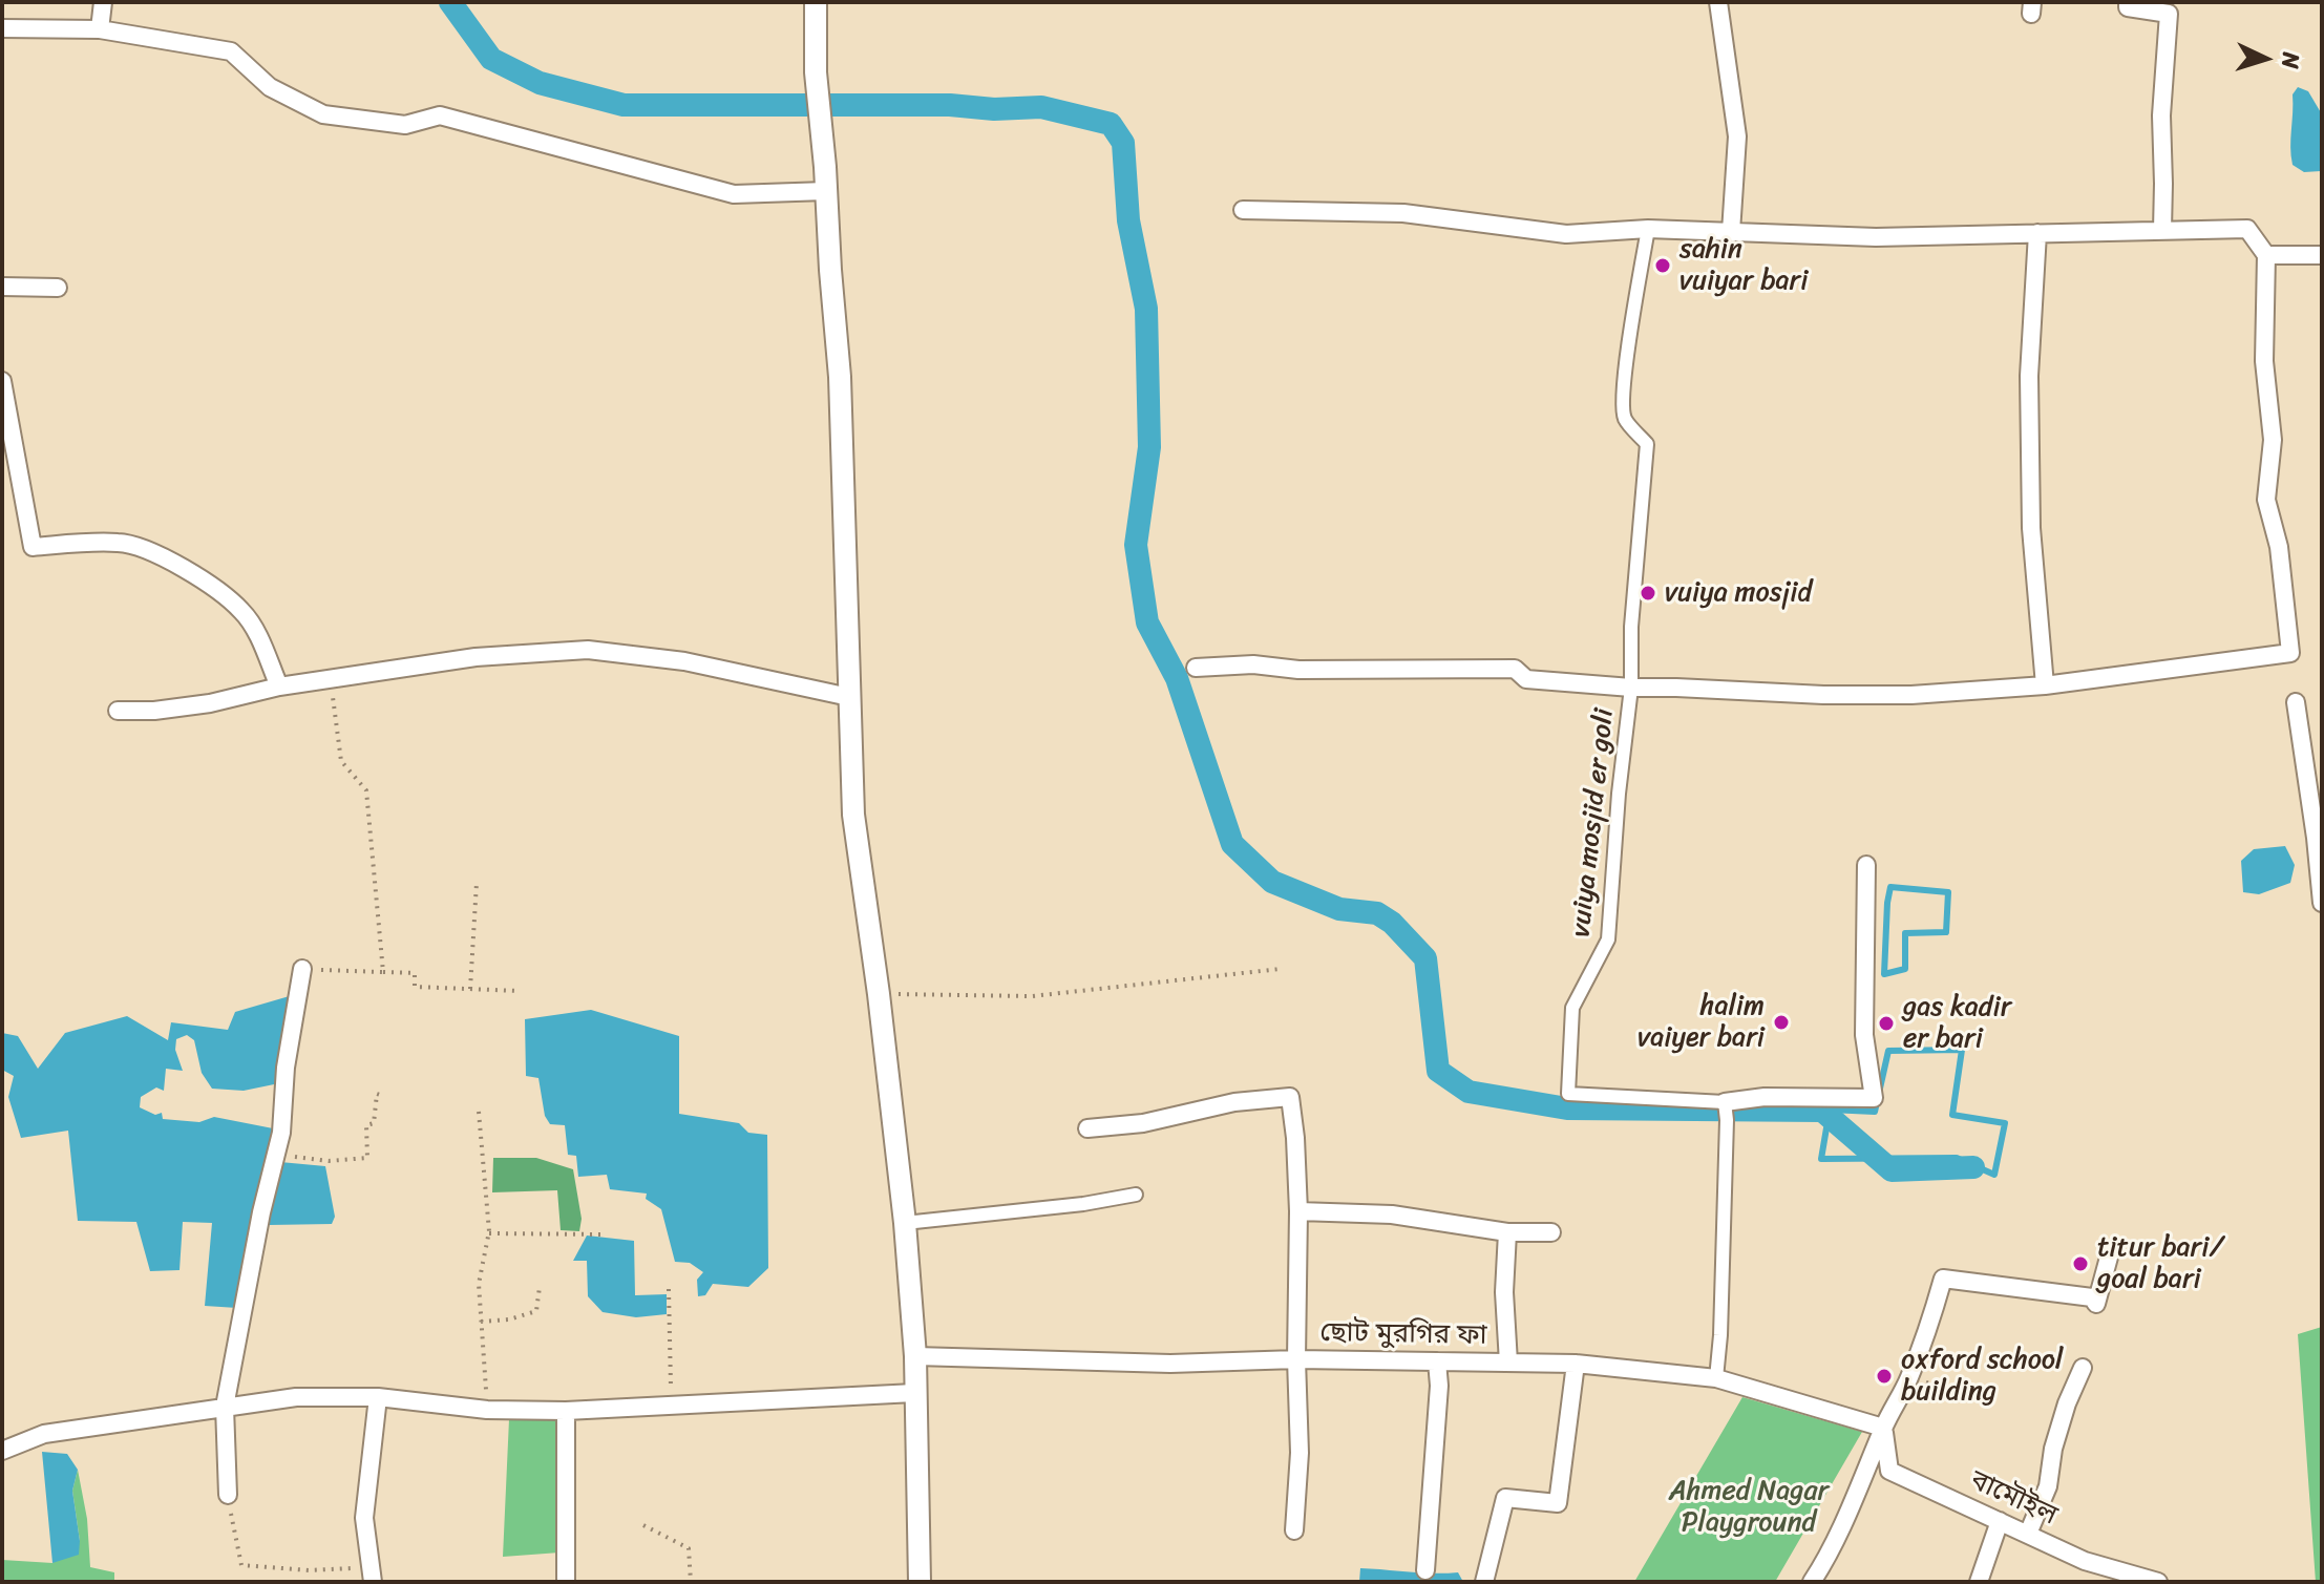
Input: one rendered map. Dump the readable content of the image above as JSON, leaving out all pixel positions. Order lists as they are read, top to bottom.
{
  "streets": {
    "street": ["vuiya mosjid er goli", "ছোট মুরগির ফা", "বামৌইল"]
  },
  "crossings": [
    ["ছোট মুরগির ফা", "বামৌইল"]
  ],
  "parks": ["Ahmed Nagar Playground"],
  "places": [
    "sahin vuiyar bari",
    "vuiya mosjid",
    "halim vaiyer bari",
    "gas kadir er bari",
    "titur bari/ goal bari",
    "oxford school building"
  ],
  "north": "right"
}
